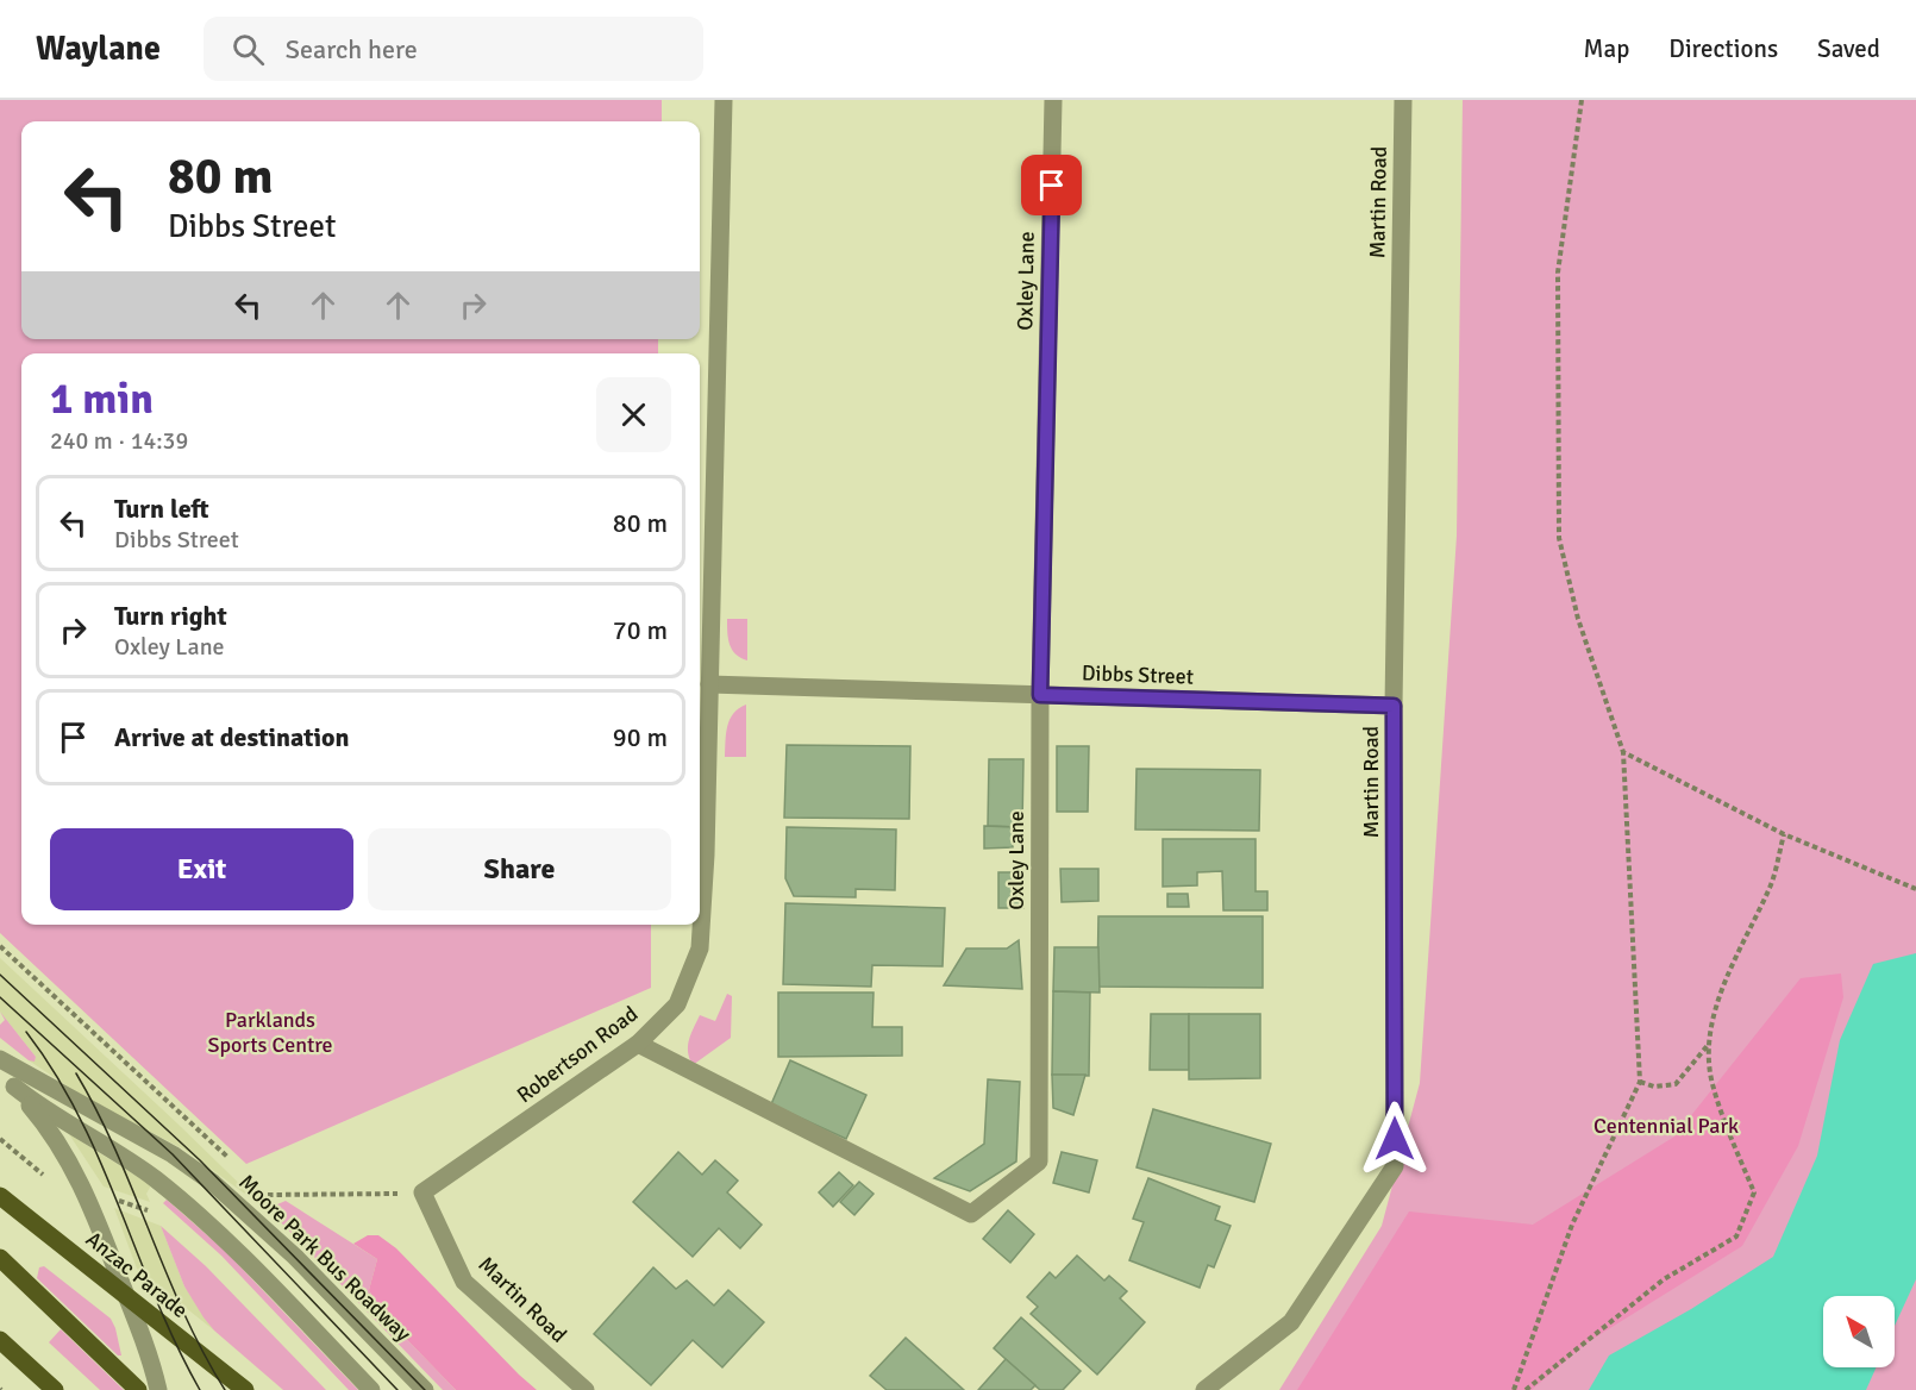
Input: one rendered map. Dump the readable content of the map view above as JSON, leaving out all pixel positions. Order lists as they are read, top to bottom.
{
  "streets": {
    "main road": ["Anzac Parade"],
    "street": [
      "Martin Road",
      "Oxley Lane",
      "Dibbs Street",
      "Robertson Road",
      "Moore Park Bus Roadway"
    ]
  },
  "crossings": [
    ["Martin Road", "Dibbs Street"],
    ["Martin Road", "Robertson Road"],
    ["Oxley Lane", "Dibbs Street"],
    ["Oxley Lane", "Robertson Road"],
    ["Dibbs Street", "Robertson Road"]
  ],
  "parks": ["Parklands Sports Centre", "Centennial Park"],
  "north": "top left",
  "page": {
    "header": "Waylane",
    "search": "Search here",
    "nav": ["Map", "Directions", "Saved"],
    "turn": ["80 m", "Dibbs Street"],
    "heading": ["1 min", "240 m · 14:39"],
    "list": [
      {
        "name": "Turn left",
        "note": "Dibbs Street",
        "value": "80 m"
      },
      {
        "name": "Turn right",
        "note": "Oxley Lane",
        "value": "70 m"
      },
      {
        "name": "Arrive at destination",
        "value": "90 m"
      }
    ],
    "buttons": ["Exit", "Share"]
  }
}
